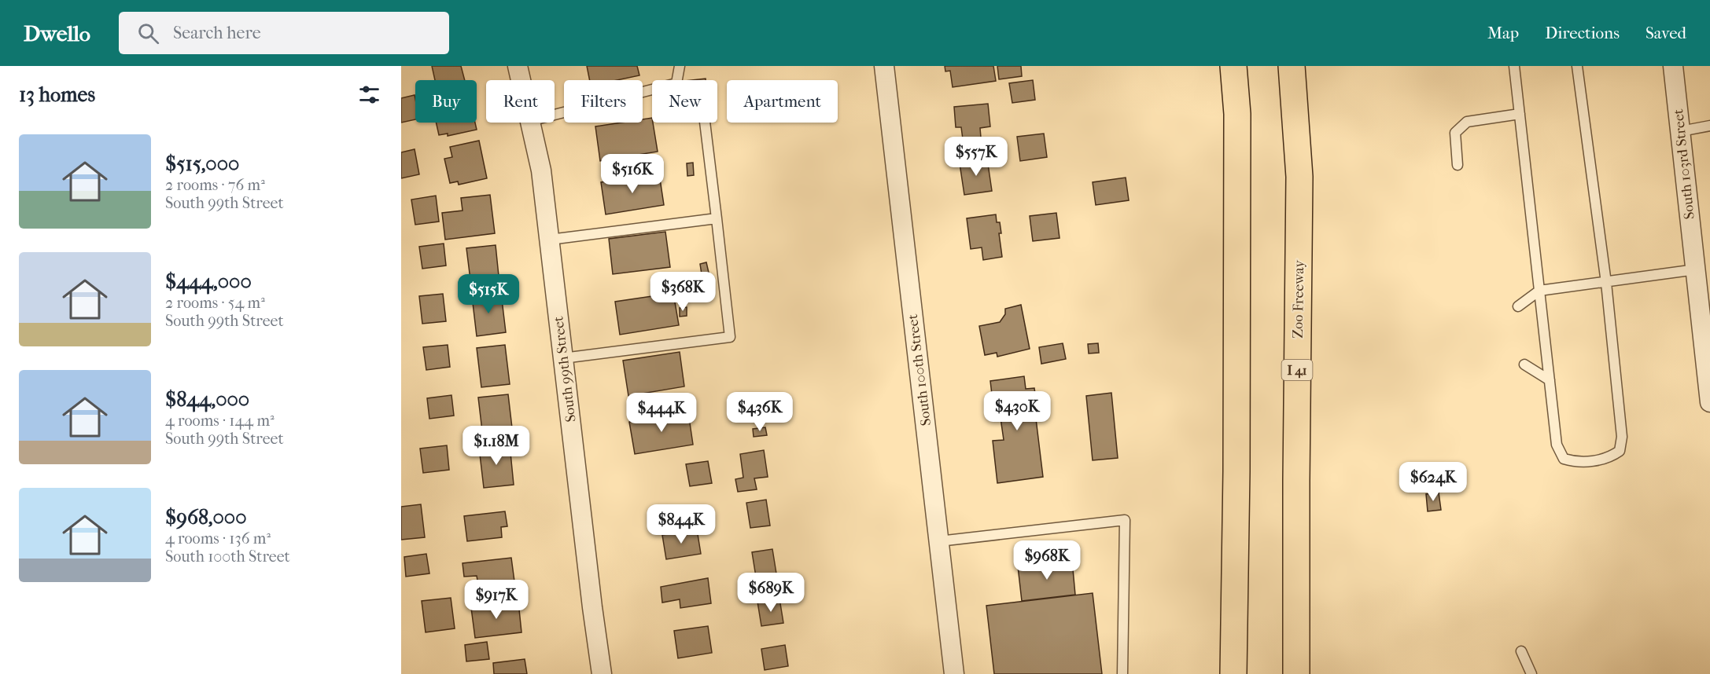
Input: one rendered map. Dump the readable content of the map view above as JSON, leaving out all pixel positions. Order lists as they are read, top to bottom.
{
  "streets": {
    "highway": ["Zoo Freeway", "I 41"],
    "street": ["South 103rd Street", "South 99th Street", "South 100th Street"]
  },
  "page": {
    "header": "Dwello",
    "search": "Search here",
    "nav": ["Map", "Directions", "Saved"],
    "heading": "13 homes",
    "chip": [
      "Buy",
      "Rent",
      "Filters",
      "New",
      "Apartment"
    ],
    "list": [
      {
        "name": "$515,000",
        "note": "2 rooms · 76 m² · South 99th Street"
      },
      {
        "name": "$444,000",
        "note": "2 rooms · 54 m² · South 99th Street"
      },
      {
        "name": "$844,000",
        "note": "4 rooms · 144 m² · South 99th Street"
      },
      {
        "name": "$968,000",
        "note": "4 rooms · 136 m² · South 100th Street"
      }
    ],
    "price": [
      "$557K",
      "$516K",
      "$368K",
      "$515K",
      "$430K",
      "$436K",
      "$444K",
      "$1.18M",
      "$624K",
      "$844K",
      "$968K",
      "$689K",
      "$917K"
    ]
  }
}
